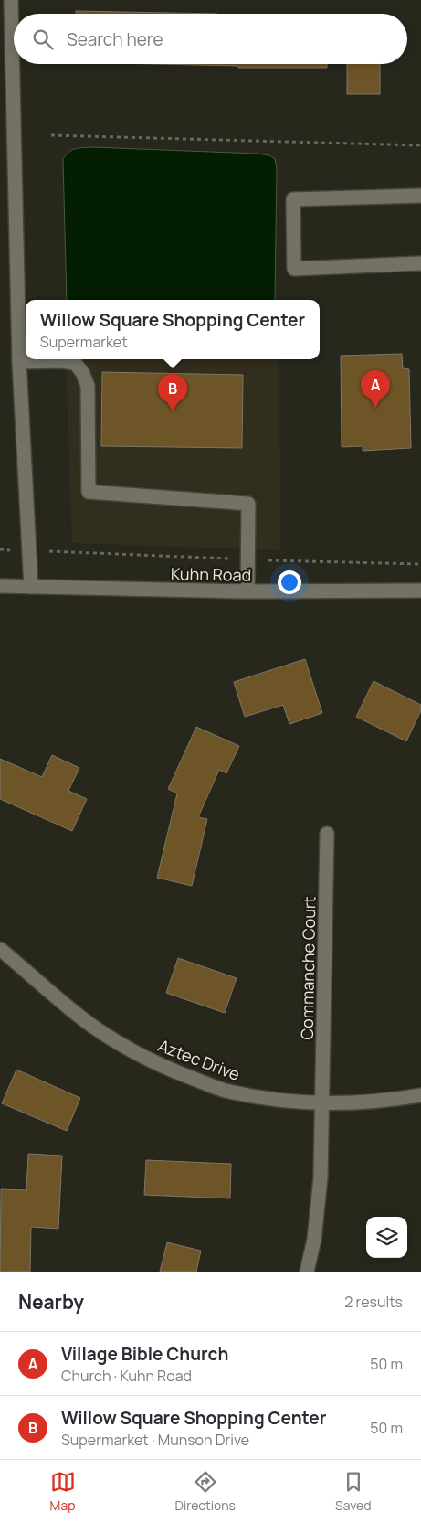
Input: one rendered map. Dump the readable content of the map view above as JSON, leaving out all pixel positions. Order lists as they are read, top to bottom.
{
  "streets": {
    "street": ["Kuhn Road", "Commanche Court", "Aztec Drive"]
  },
  "crossings": [
    ["Commanche Court", "Aztec Drive"]
  ],
  "page": {
    "search": "Search here",
    "popup": ["Willow Square Shopping Center", "Supermarket"],
    "pins": ["A", "B"],
    "heading": ["Nearby", "2 results"],
    "list": [
      {
        "mark": "A",
        "name": "Village Bible Church",
        "note": "Church · Kuhn Road",
        "value": "50 m"
      },
      {
        "mark": "B",
        "name": "Willow Square Shopping Center",
        "note": "Supermarket · Munson Drive",
        "value": "50 m"
      }
    ],
    "nav": ["Map", "Directions", "Saved"]
  }
}
